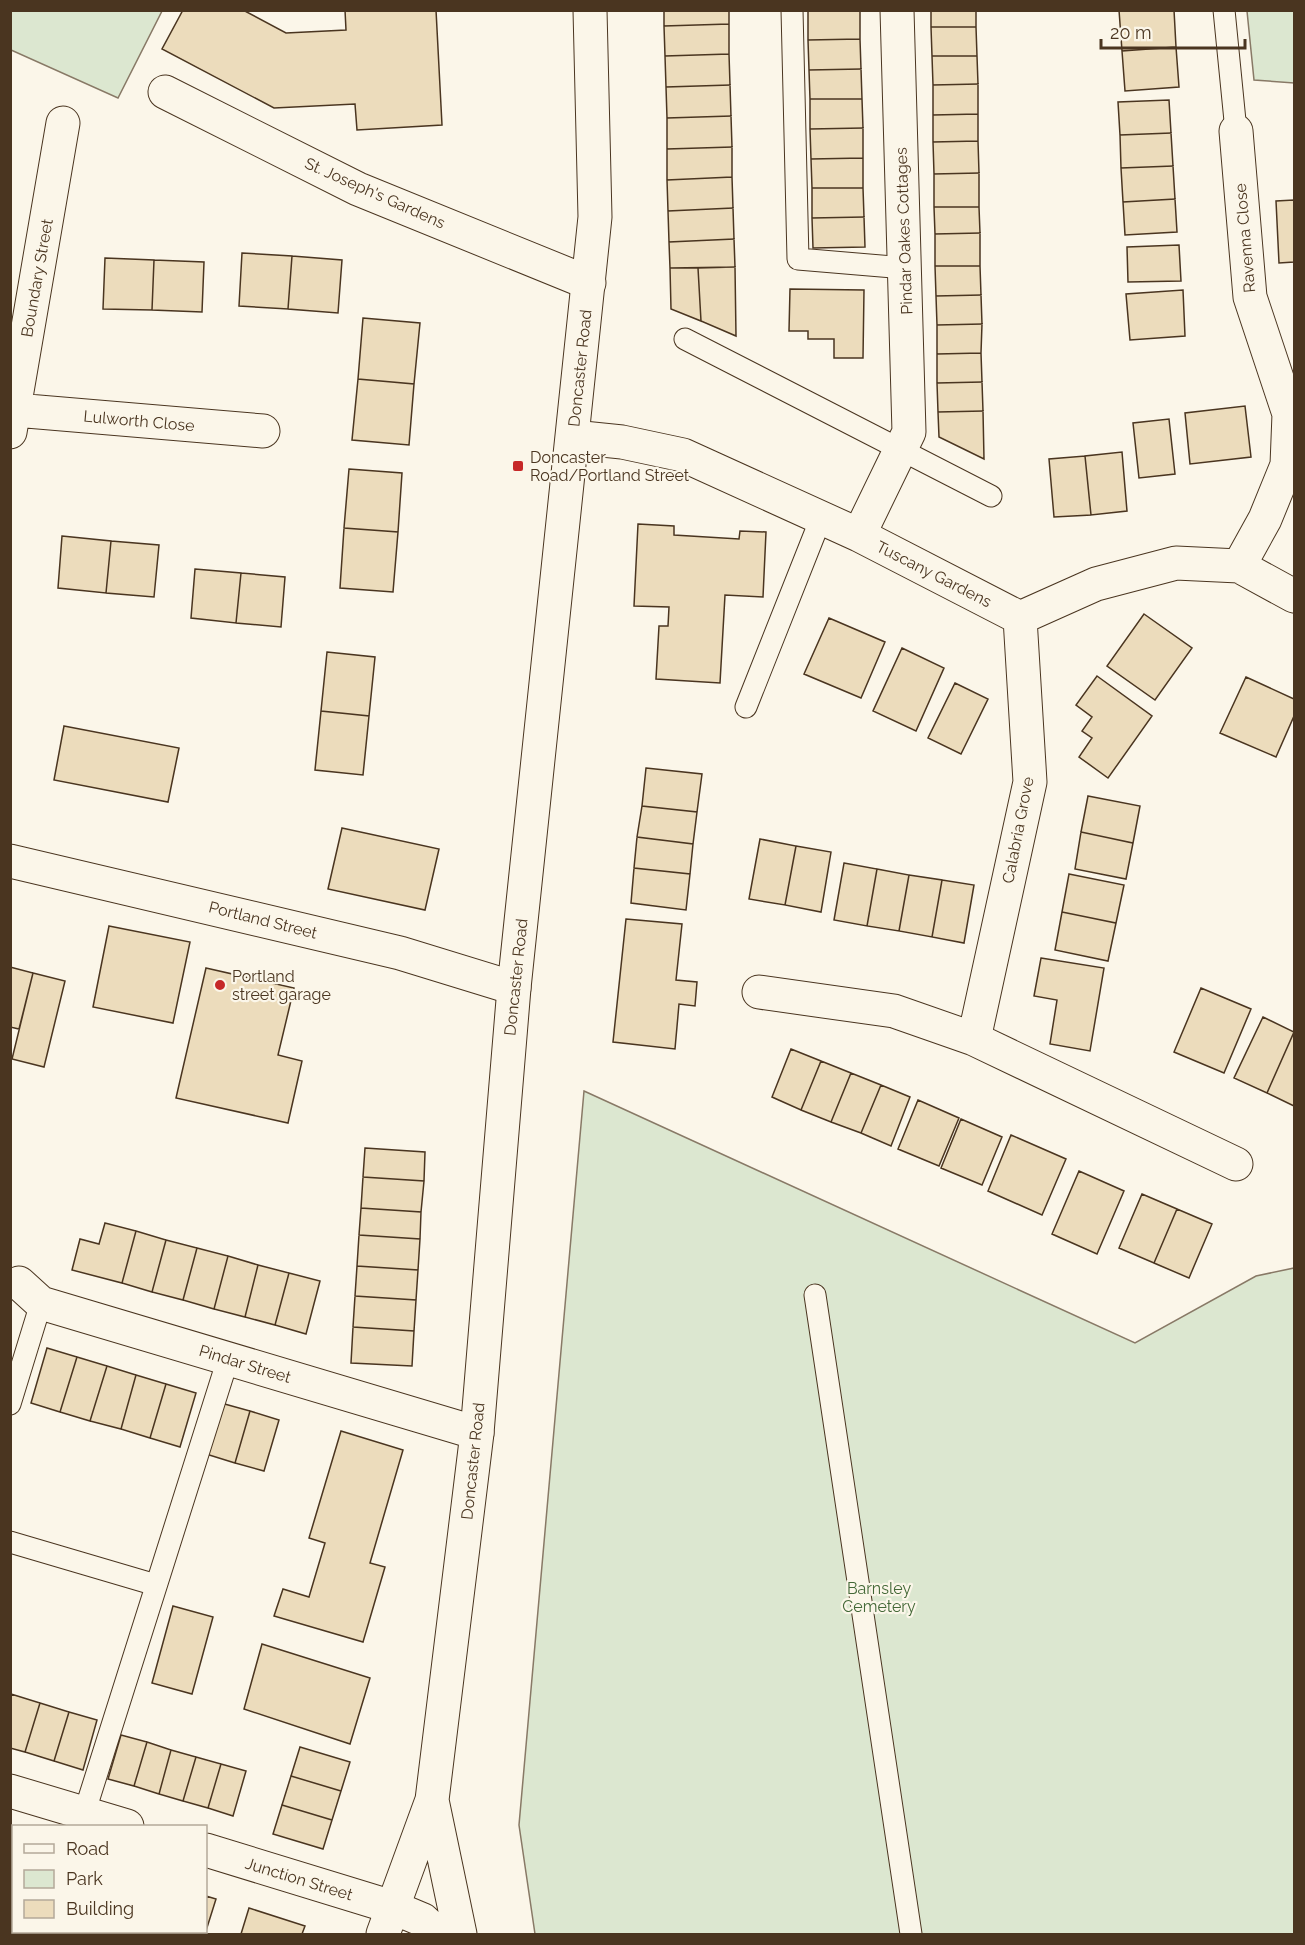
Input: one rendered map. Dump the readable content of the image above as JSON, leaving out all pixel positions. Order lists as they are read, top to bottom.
{
  "streets": {
    "main road": [
      "St. Joseph's Gardens",
      "Pindar Oakes Cottages",
      "Ravenna Close",
      "Boundary Street",
      "Doncaster Road",
      "Lulworth Close",
      "Tuscany Gardens",
      "Calabria Grove",
      "Portland Street",
      "Pindar Street",
      "Junction Street"
    ]
  },
  "crossings": [
    ["St. Joseph's Gardens", "Doncaster Road"],
    ["Pindar Oakes Cottages", "Tuscany Gardens"],
    ["Boundary Street", "Lulworth Close"],
    ["Doncaster Road", "Tuscany Gardens"],
    ["Doncaster Road", "Portland Street"],
    ["Doncaster Road", "Pindar Street"],
    ["Doncaster Road", "Junction Street"],
    ["Tuscany Gardens", "Calabria Grove"]
  ],
  "parks": ["Barnsley Cemetery"],
  "places": {
    "transit": ["Doncaster Road/Portland Street"],
    "other": ["Portland street garage"]
  },
  "legend": ["Road", "Park", "Building"],
  "scale_bar": "20 m"
}
